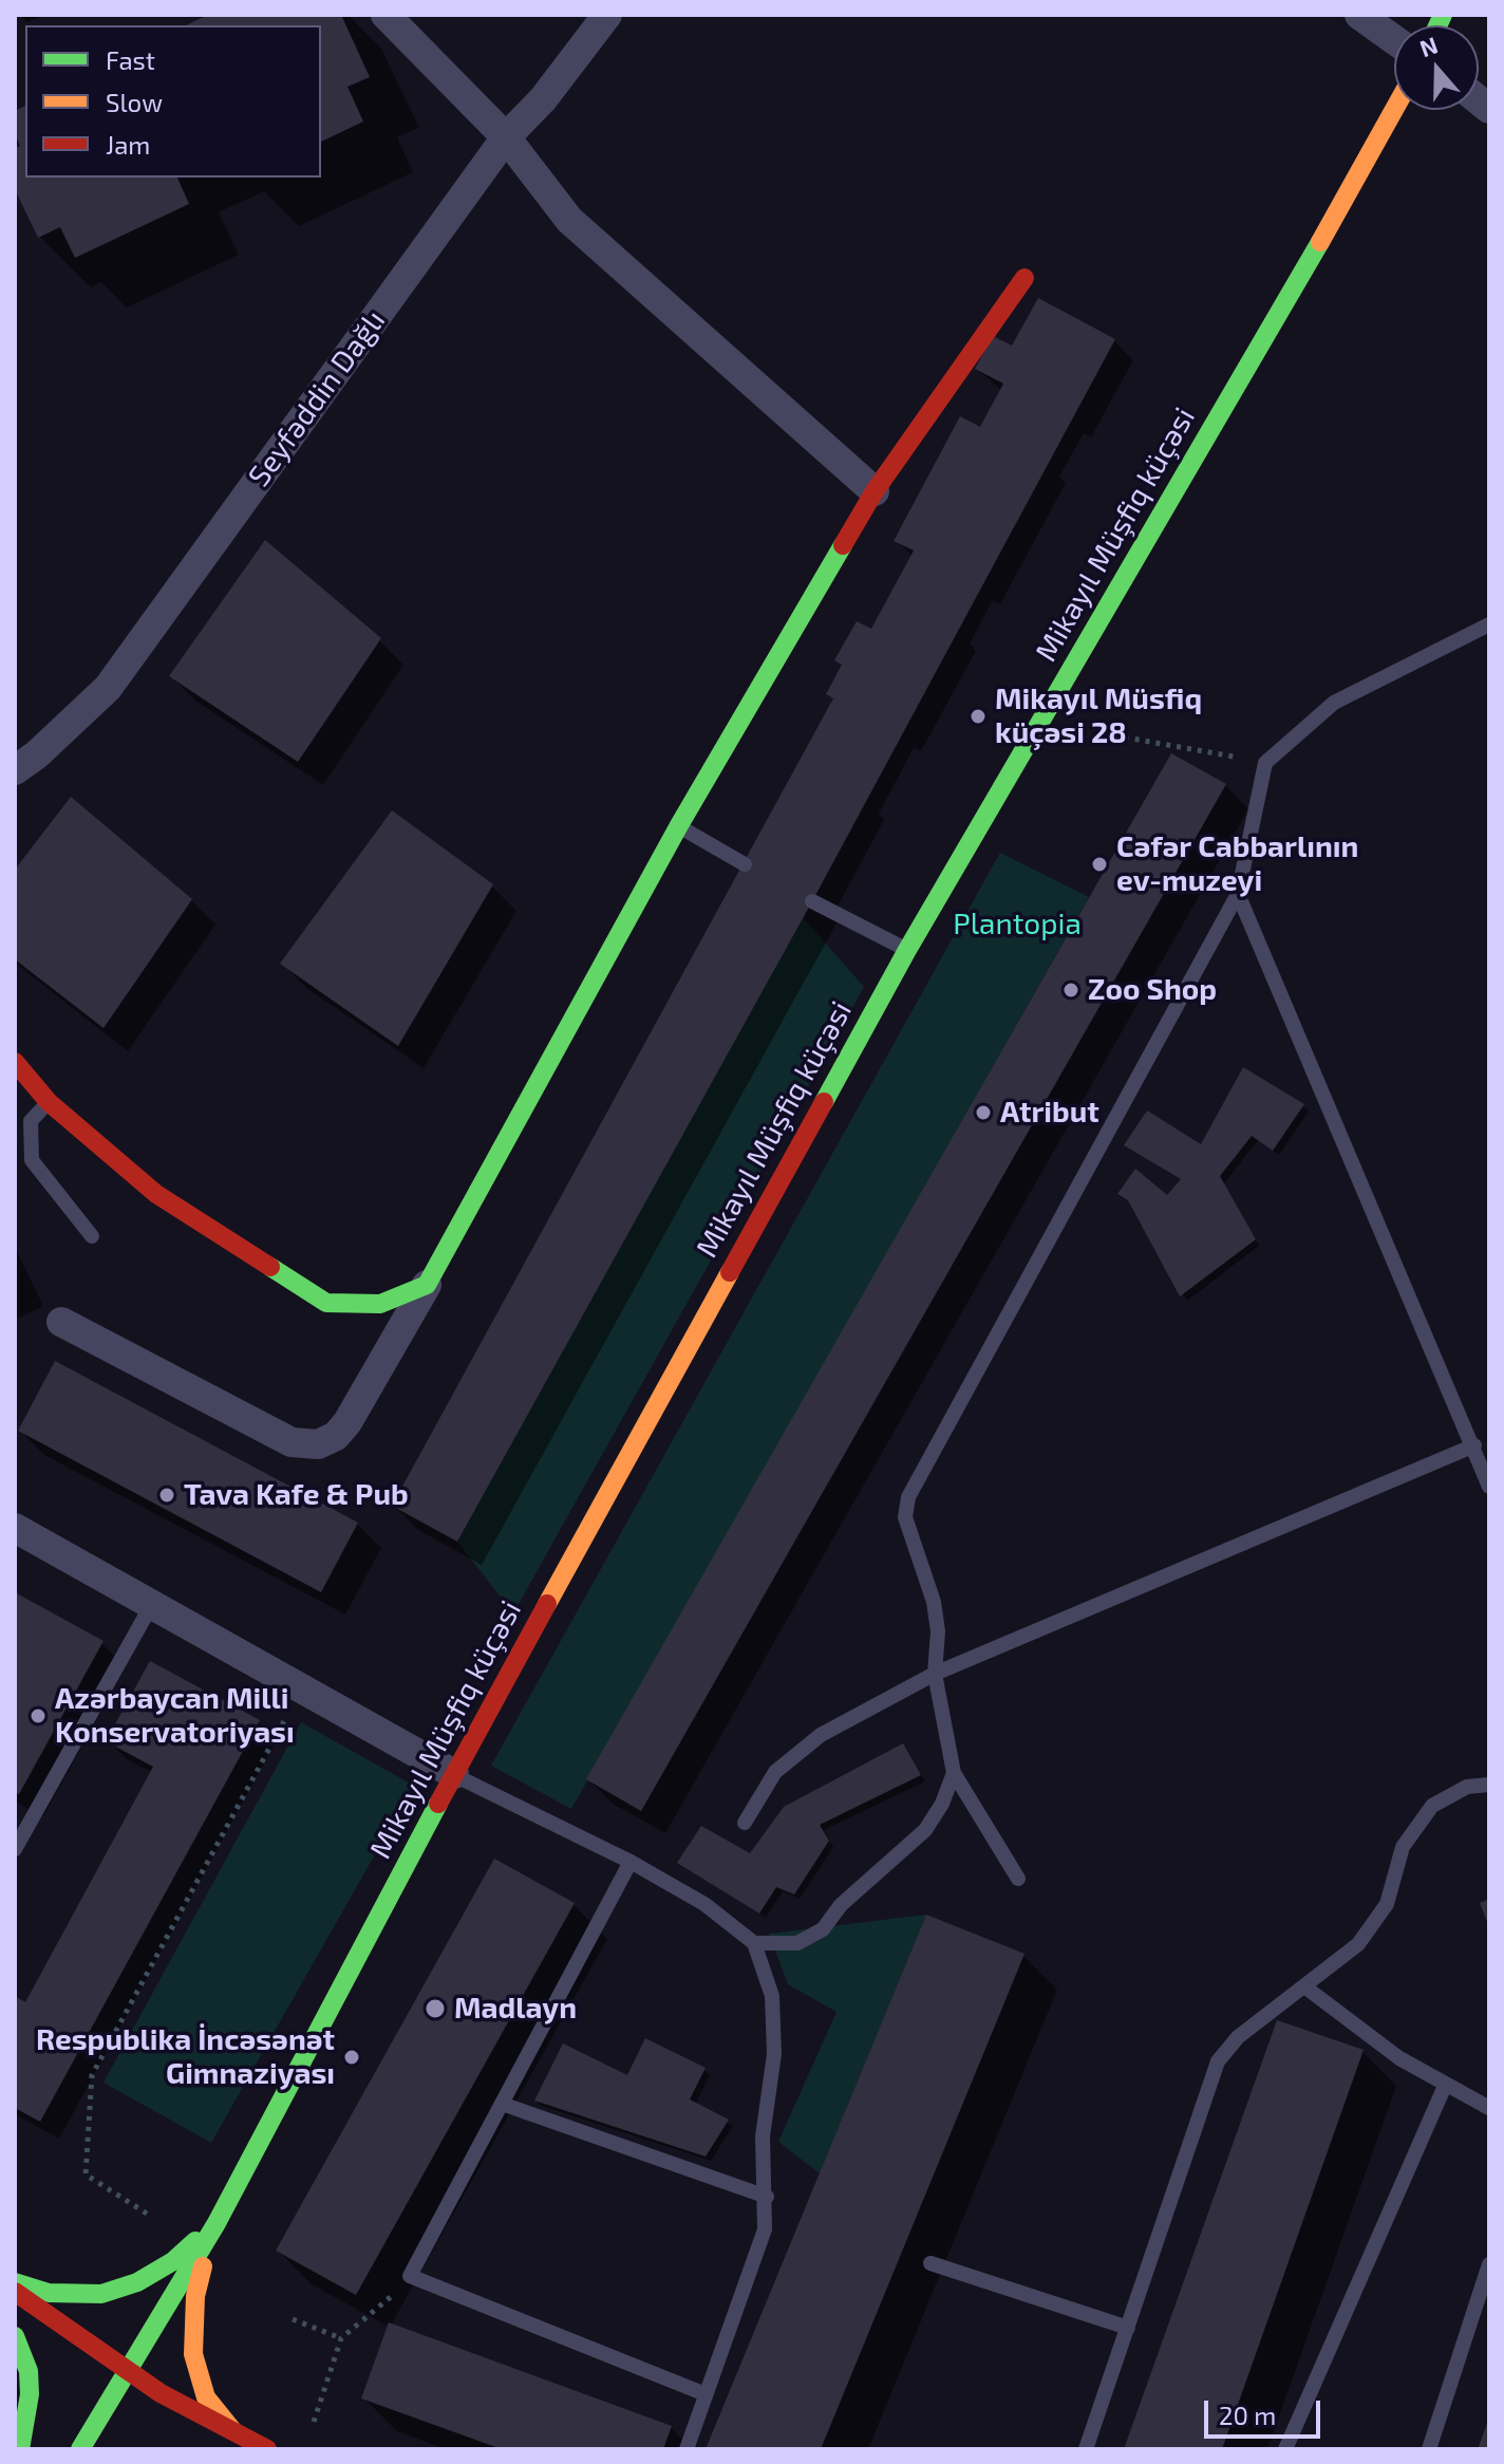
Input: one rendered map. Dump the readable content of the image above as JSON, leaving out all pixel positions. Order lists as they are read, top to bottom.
{
  "streets": {
    "main road": ["Mikayıl Müşfiq küçəsi"],
    "street": ["Seyfəddin Dağlı"]
  },
  "parks": ["Plantopia"],
  "places": [
    "Mikayıl Müsfiq küçəsi 28",
    "Cəfər Cabbarlının ev-muzeyi",
    "Zoo Shop",
    "Atribut",
    "Tava Kafe & Pub",
    "Azərbaycan Milli Konservatoriyası",
    "Madlayn",
    "Respublika İncəsənət Gimnaziyası"
  ],
  "legend": ["Fast", "Slow", "Jam"],
  "scale_bar": "20 m",
  "north": "top"
}
